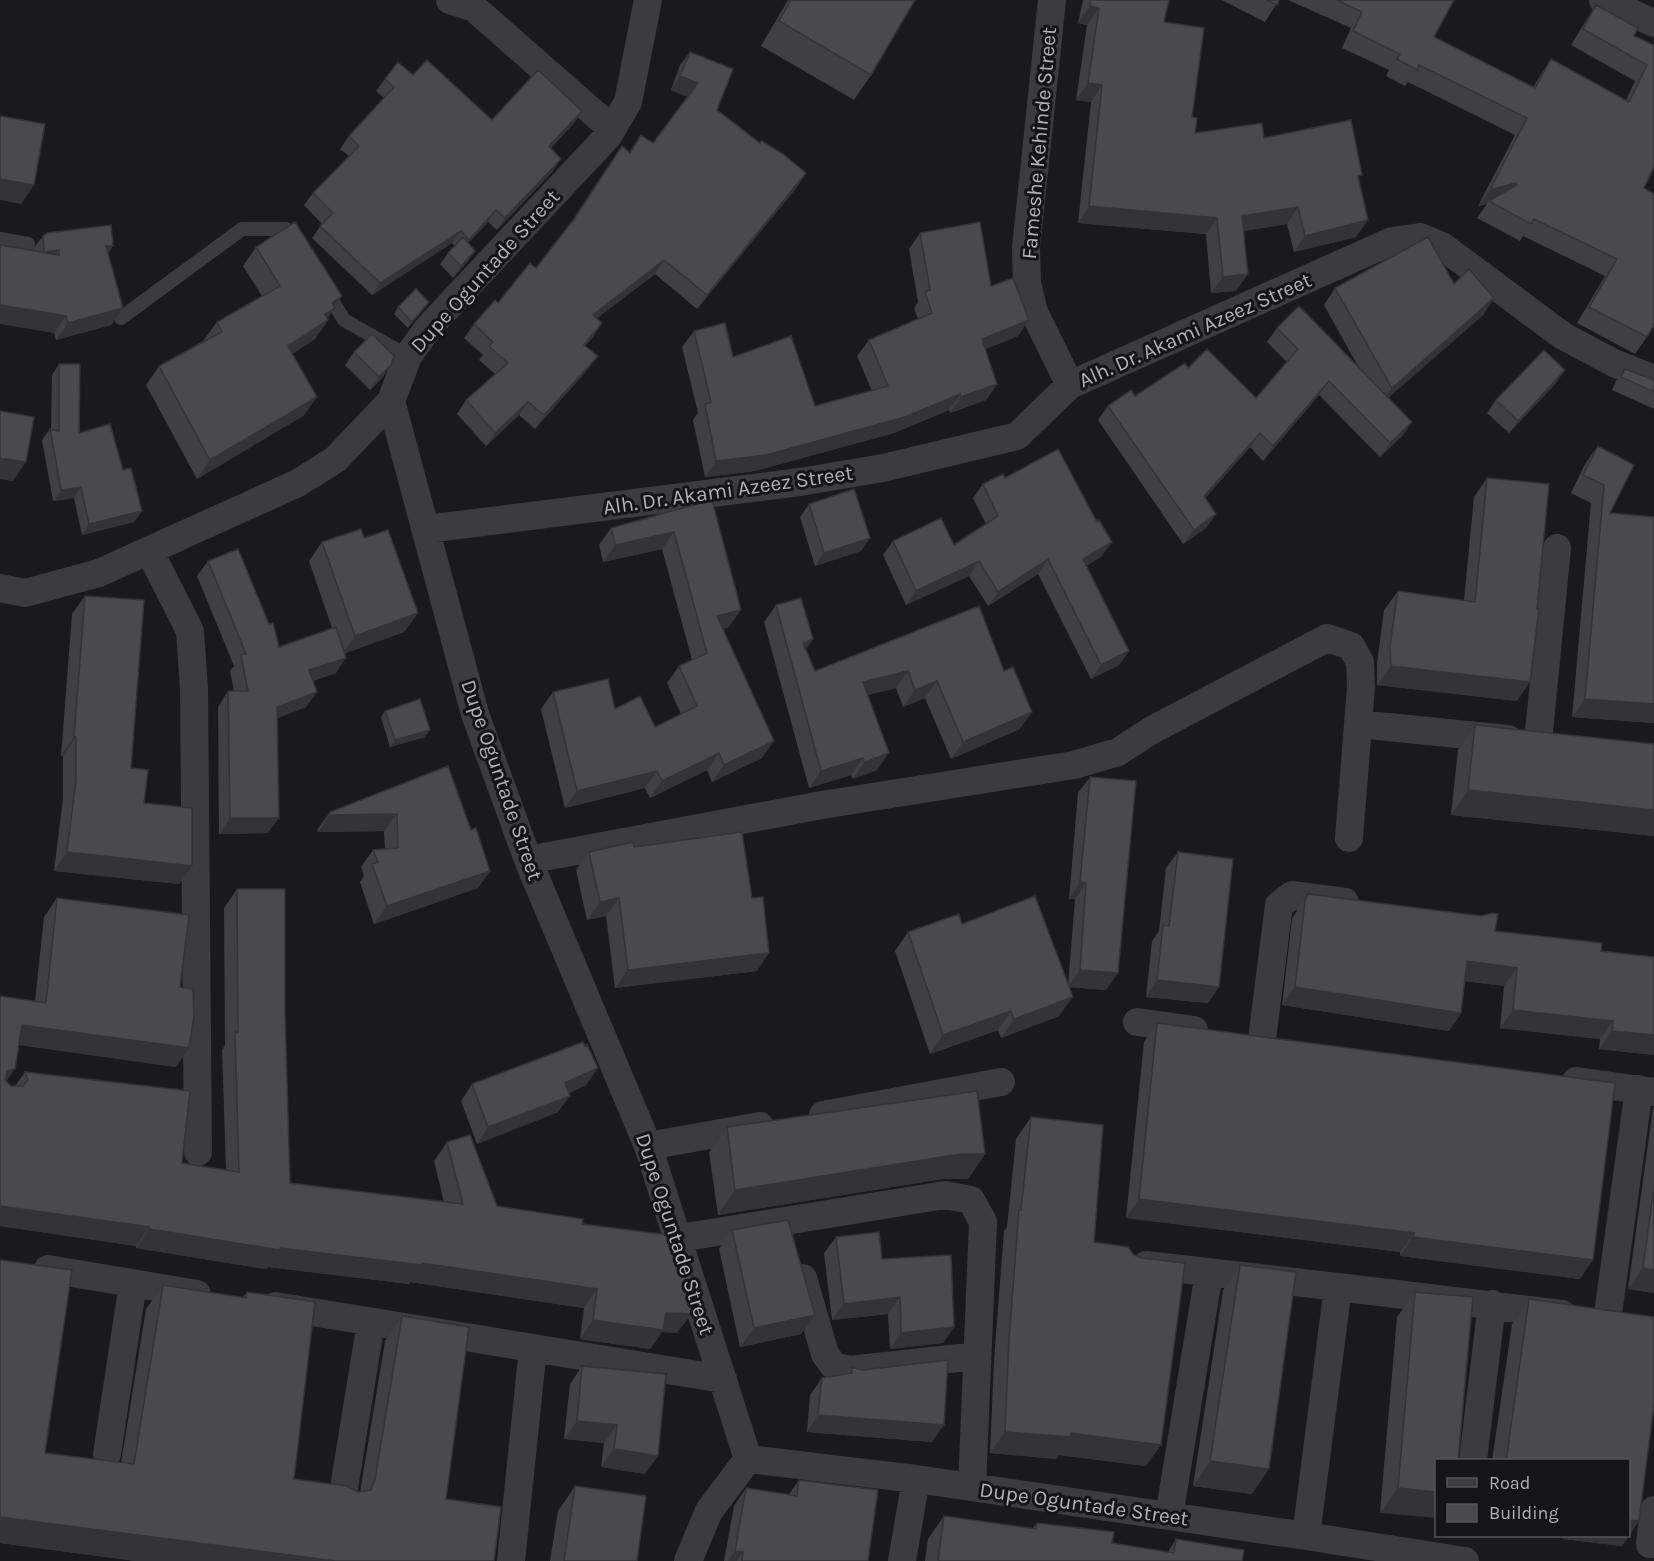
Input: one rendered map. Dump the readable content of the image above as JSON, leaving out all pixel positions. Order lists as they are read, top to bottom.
{
  "streets": {
    "street": ["Fameshe Kehinde Street", "Dupe Oguntade Street", "Alh. Dr. Akami Azeez Street"]
  },
  "crossings": [
    ["Fameshe Kehinde Street", "Alh. Dr. Akami Azeez Street"],
    ["Dupe Oguntade Street", "Alh. Dr. Akami Azeez Street"]
  ],
  "legend": ["Road", "Building"]
}
